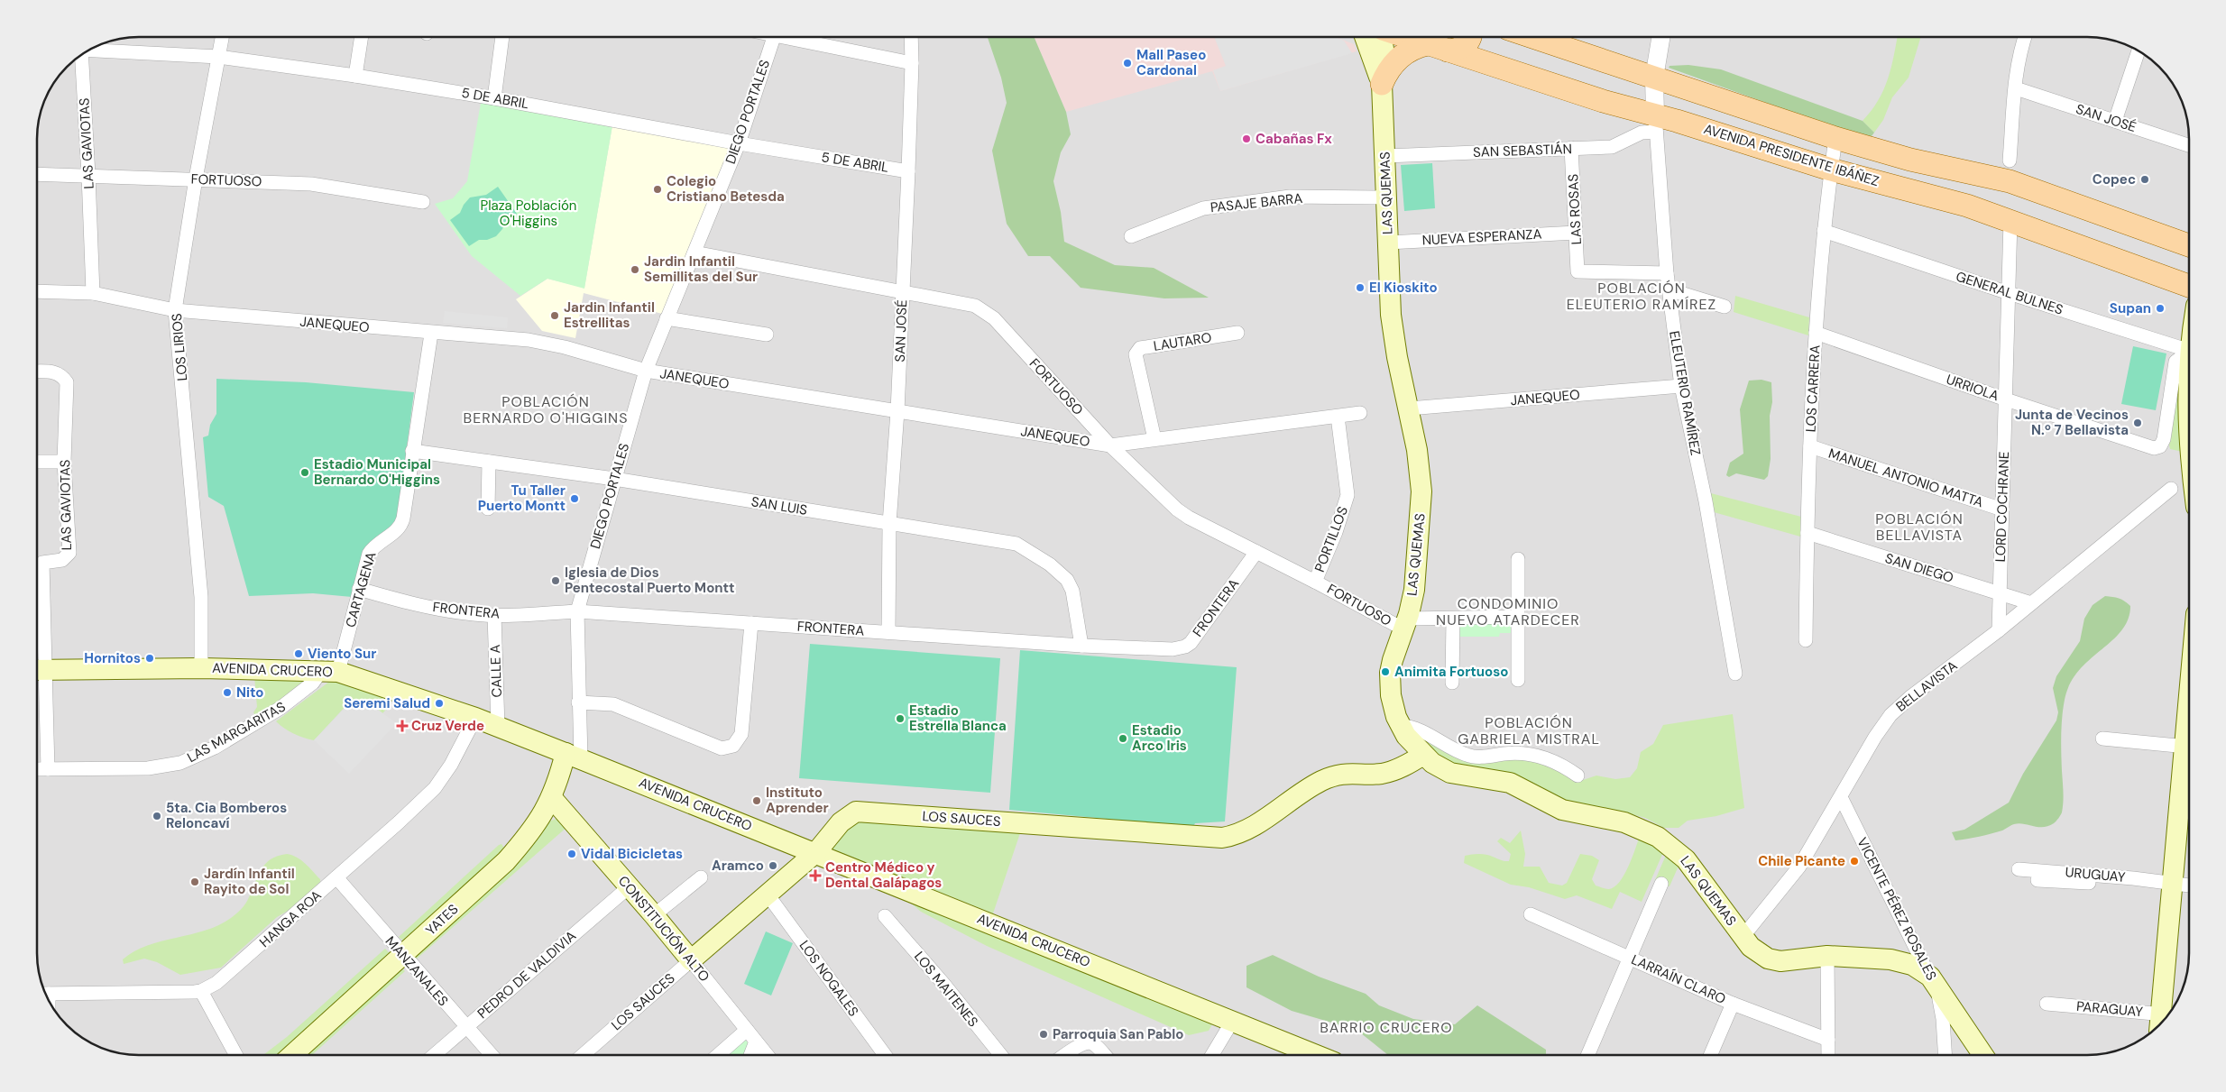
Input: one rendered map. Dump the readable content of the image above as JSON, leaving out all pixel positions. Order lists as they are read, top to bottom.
{
  "streets": {
    "main road": [
      "AVENIDA PRESIDENTE IBÁÑEZ",
      "LAS QUEMAS",
      "AVENIDA CRUCERO",
      "LOS SAUCES",
      "VICENTE PÉREZ ROSALES",
      "YATES",
      "CONSTITUCIÓN ALTO"
    ],
    "street": [
      "5 DE ABRIL",
      "DIEGO PORTALES",
      "SAN JOSÉ",
      "LAS GAVIOTAS",
      "SAN SEBASTIÁN",
      "FORTUOSO",
      "PASAJE BARRA",
      "LAS ROSAS",
      "NUEVA ESPERANZA",
      "GENERAL BULNES",
      "JANEQUEO",
      "LAUTARO",
      "LOS LIRIOS",
      "URRIOLA",
      "LOS CARRERA",
      "ELEUTERIO RAMÍREZ",
      "MANUEL ANTONIO MATTA",
      "SAN LUIS",
      "LORD COCHRANE",
      "PORTILLOS",
      "SAN DIEGO",
      "CARTAGENA",
      "FRONTERA",
      "CALLE A",
      "BELLAVISTA",
      "LAS MARGARITAS",
      "URUGUAY",
      "HANGA ROA",
      "MANZANALES",
      "PEDRO DE VALDIVIA",
      "LOS NOGALES",
      "LARRAÍN CLARO",
      "LOS MAITENES",
      "PARAGUAY"
    ]
  },
  "crossings": [
    ["5 DE ABRIL", "DIEGO PORTALES"],
    ["5 DE ABRIL", "SAN JOSÉ"],
    ["5 DE ABRIL", "LOS LIRIOS"],
    ["DIEGO PORTALES", "FORTUOSO"],
    ["DIEGO PORTALES", "JANEQUEO"],
    ["DIEGO PORTALES", "SAN LUIS"],
    ["DIEGO PORTALES", "FRONTERA"],
    ["DIEGO PORTALES", "AVENIDA CRUCERO"],
    ["DIEGO PORTALES", "YATES"],
    ["SAN JOSÉ", "FORTUOSO"],
    ["SAN JOSÉ", "JANEQUEO"],
    ["SAN JOSÉ", "SAN LUIS"],
    ["SAN JOSÉ", "FRONTERA"],
    ["LAS GAVIOTAS", "FORTUOSO"],
    ["LAS GAVIOTAS", "JANEQUEO"],
    ["LAS GAVIOTAS", "AVENIDA CRUCERO"],
    ["LAS GAVIOTAS", "LAS MARGARITAS"],
    ["SAN SEBASTIÁN", "AVENIDA PRESIDENTE IBÁÑEZ"],
    ["SAN SEBASTIÁN", "LAS QUEMAS"],
    ["SAN SEBASTIÁN", "LAS ROSAS"],
    ["SAN SEBASTIÁN", "ELEUTERIO RAMÍREZ"],
    ["AVENIDA PRESIDENTE IBÁÑEZ", "LOS CARRERA"],
    ["AVENIDA PRESIDENTE IBÁÑEZ", "ELEUTERIO RAMÍREZ"],
    ["AVENIDA PRESIDENTE IBÁÑEZ", "LORD COCHRANE"],
    ["FORTUOSO", "LAS QUEMAS"],
    ["FORTUOSO", "JANEQUEO"],
    ["FORTUOSO", "LOS LIRIOS"],
    ["FORTUOSO", "PORTILLOS"],
    ["FORTUOSO", "FRONTERA"],
    ["LAS QUEMAS", "PASAJE BARRA"],
    ["LAS QUEMAS", "NUEVA ESPERANZA"],
    ["LAS QUEMAS", "JANEQUEO"],
    ["LAS QUEMAS", "BELLAVISTA"],
    ["LAS QUEMAS", "LOS SAUCES"],
    ["LAS QUEMAS", "VICENTE PÉREZ ROSALES"],
    ["LAS ROSAS", "NUEVA ESPERANZA"],
    ["LAS ROSAS", "ELEUTERIO RAMÍREZ"],
    ["GENERAL BULNES", "LOS CARRERA"],
    ["GENERAL BULNES", "LORD COCHRANE"],
    ["JANEQUEO", "LAUTARO"],
    ["JANEQUEO", "LOS LIRIOS"],
    ["JANEQUEO", "ELEUTERIO RAMÍREZ"],
    ["JANEQUEO", "PORTILLOS"],
    ["JANEQUEO", "CARTAGENA"],
    ["LOS LIRIOS", "AVENIDA CRUCERO"],
    ["URRIOLA", "LOS CARRERA"],
    ["URRIOLA", "LORD COCHRANE"],
    ["LOS CARRERA", "MANUEL ANTONIO MATTA"],
    ["LOS CARRERA", "SAN DIEGO"],
    ["MANUEL ANTONIO MATTA", "LORD COCHRANE"],
    ["SAN LUIS", "CARTAGENA"],
    ["SAN LUIS", "FRONTERA"],
    ["LORD COCHRANE", "SAN DIEGO"],
    ["LORD COCHRANE", "BELLAVISTA"],
    ["SAN DIEGO", "BELLAVISTA"],
    ["CARTAGENA", "FRONTERA"],
    ["CARTAGENA", "AVENIDA CRUCERO"],
    ["CARTAGENA", "LAS MARGARITAS"],
    ["FRONTERA", "CALLE A"],
    ["AVENIDA CRUCERO", "CALLE A"],
    ["AVENIDA CRUCERO", "LAS MARGARITAS"],
    ["AVENIDA CRUCERO", "LOS SAUCES"],
    ["AVENIDA CRUCERO", "HANGA ROA"],
    ["AVENIDA CRUCERO", "YATES"],
    ["BELLAVISTA", "VICENTE PÉREZ ROSALES"],
    ["LOS SAUCES", "CONSTITUCIÓN ALTO"],
    ["LOS SAUCES", "LOS NOGALES"],
    ["HANGA ROA", "MANZANALES"],
    ["YATES", "CONSTITUCIÓN ALTO"],
    ["YATES", "MANZANALES"],
    ["CONSTITUCIÓN ALTO", "PEDRO DE VALDIVIA"],
    ["MANZANALES", "PEDRO DE VALDIVIA"]
  ],
  "districts": [
    "POBLACIÓN ELEUTERIO RAMÍREZ",
    "POBLACIÓN BERNARDO O'HIGGINS",
    "POBLACIÓN BELLAVISTA",
    "CONDOMINIO NUEVO ATARDECER",
    "POBLACIÓN GABRIELA MISTRAL",
    "BARRIO CRUCERO"
  ],
  "parks": ["Plaza Población O'Higgins"],
  "places": {
    "other": [
      "Mall Paseo Cardonal",
      "Cabañas Fx",
      "Copec",
      "Colegio Cristiano Betesda",
      "Jardin Infantil Semillitas del Sur",
      "El Kioskito",
      "Supan",
      "Jardin Infantil Estrellitas",
      "Junta de Vecinos N.º 7 Bellavista",
      "Estadio Municipal Bernardo O'Higgins",
      "Tu Taller Puerto Montt",
      "Iglesia de Dios Pentecostal Puerto Montt",
      "Viento Sur",
      "Hornitos",
      "Animita Fortuoso",
      "Nito",
      "Seremi Salud",
      "Estadio Estrella Blanca",
      "Estadio Arco Iris",
      "Instituto Aprender",
      "5ta. Cia Bomberos Reloncaví",
      "Vidal Bicicletas",
      "Chile Picante",
      "Aramco",
      "Jardín Infantil Rayito de Sol",
      "Parroquia San Pablo"
    ],
    "health": ["Cruz Verde", "Centro Médico y Dental Galápagos"]
  }
}
